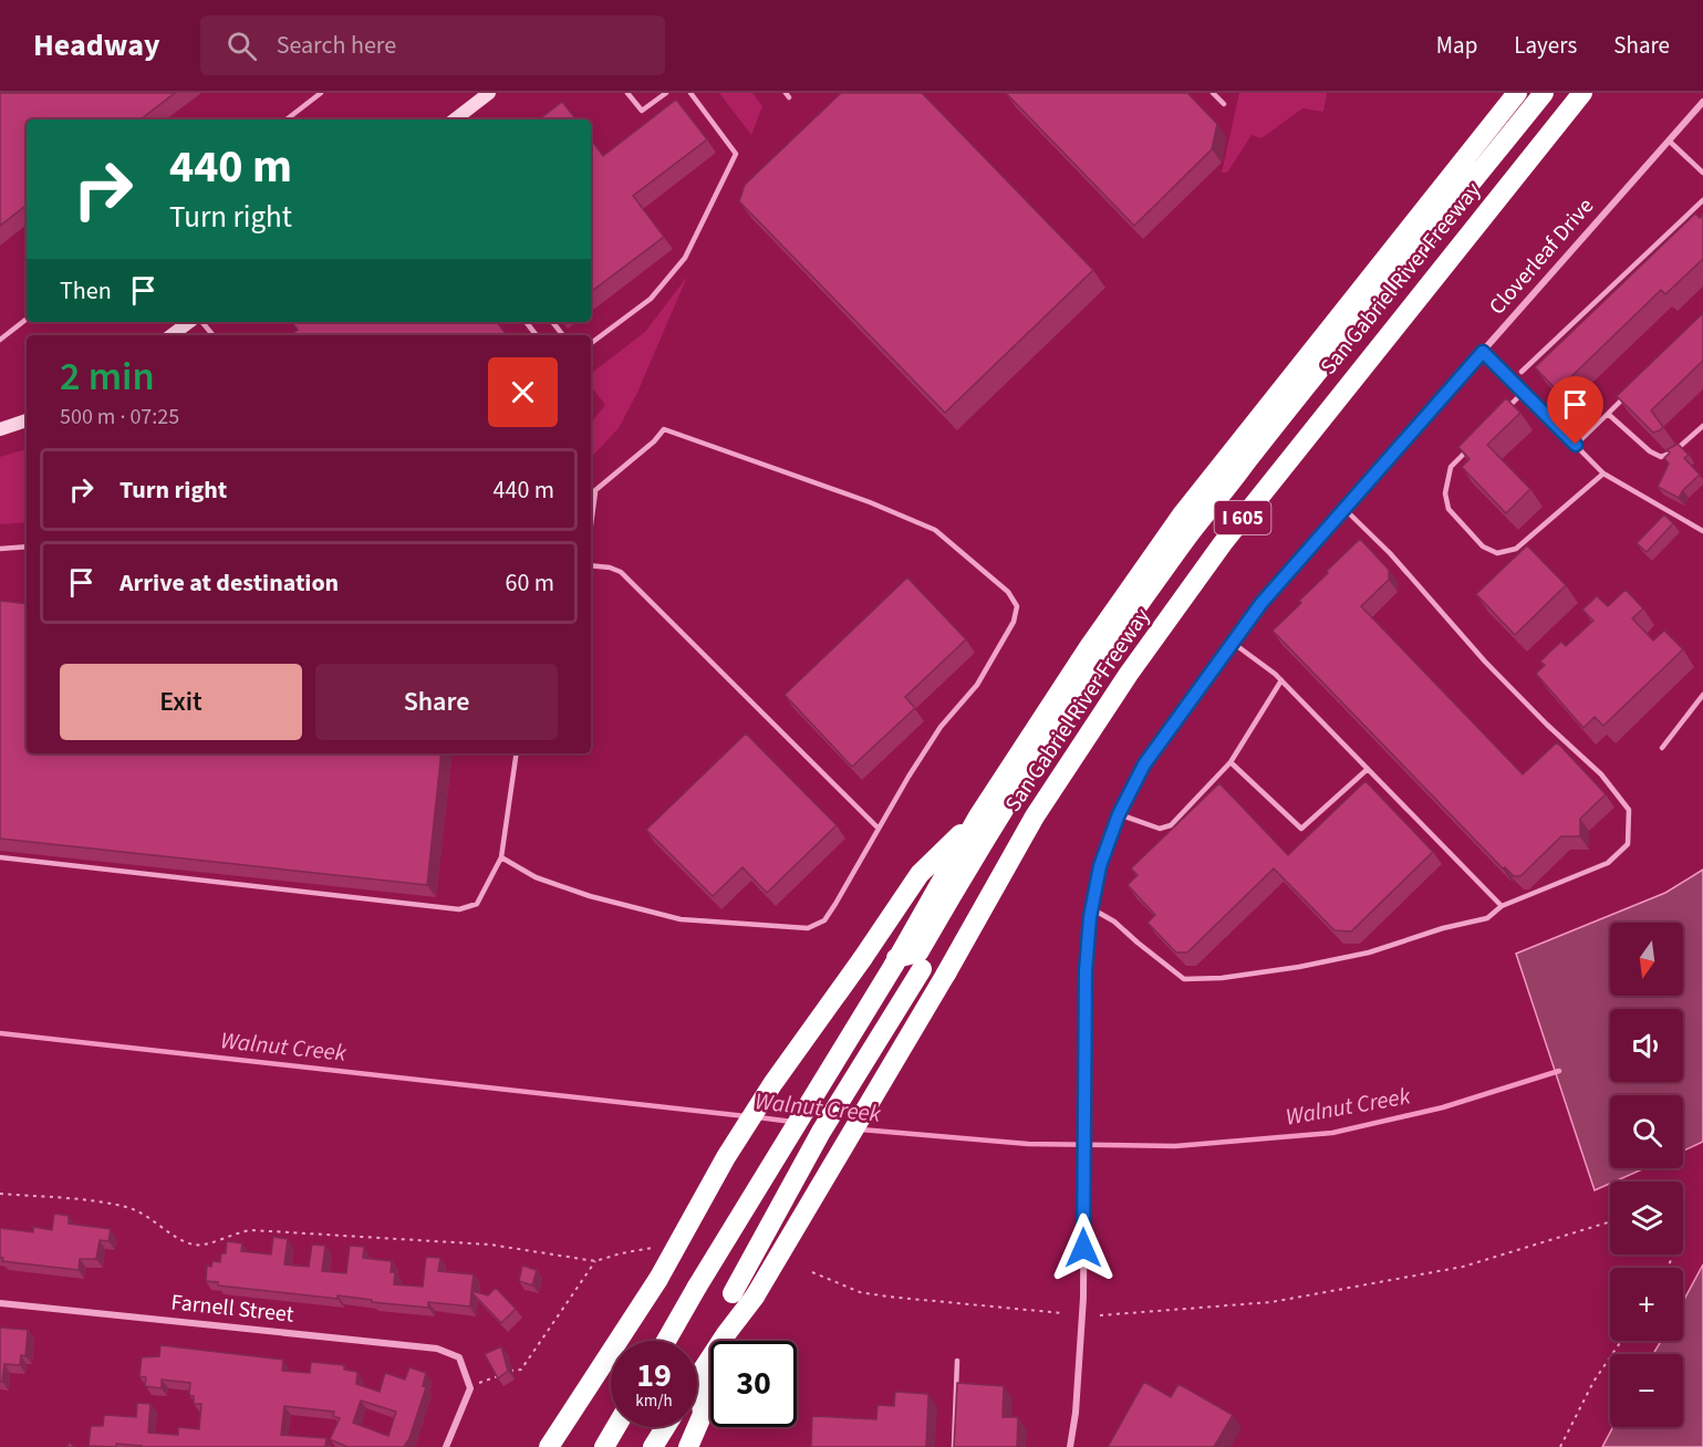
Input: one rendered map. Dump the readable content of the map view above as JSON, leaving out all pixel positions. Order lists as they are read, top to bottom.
{
  "streets": {
    "highway": ["San Gabriel River Freeway", "I 605"],
    "street": ["Cloverleaf Drive", "Farnell Street"]
  },
  "water": ["Walnut Creek"],
  "north": "bottom",
  "page": {
    "header": "Headway",
    "search": "Search here",
    "nav": ["Map", "Layers", "Share"],
    "turn": ["440 m", "Turn right"],
    "then": "Then",
    "heading": ["2 min", "500 m · 07:25"],
    "list": [
      {
        "name": "Turn right",
        "value": "440 m"
      },
      {
        "name": "Arrive at destination",
        "value": "60 m"
      }
    ],
    "buttons": ["Exit", "Share"],
    "map_buttons": ["+", "−"],
    "speed": "19 km/h",
    "limit": "30"
  }
}
